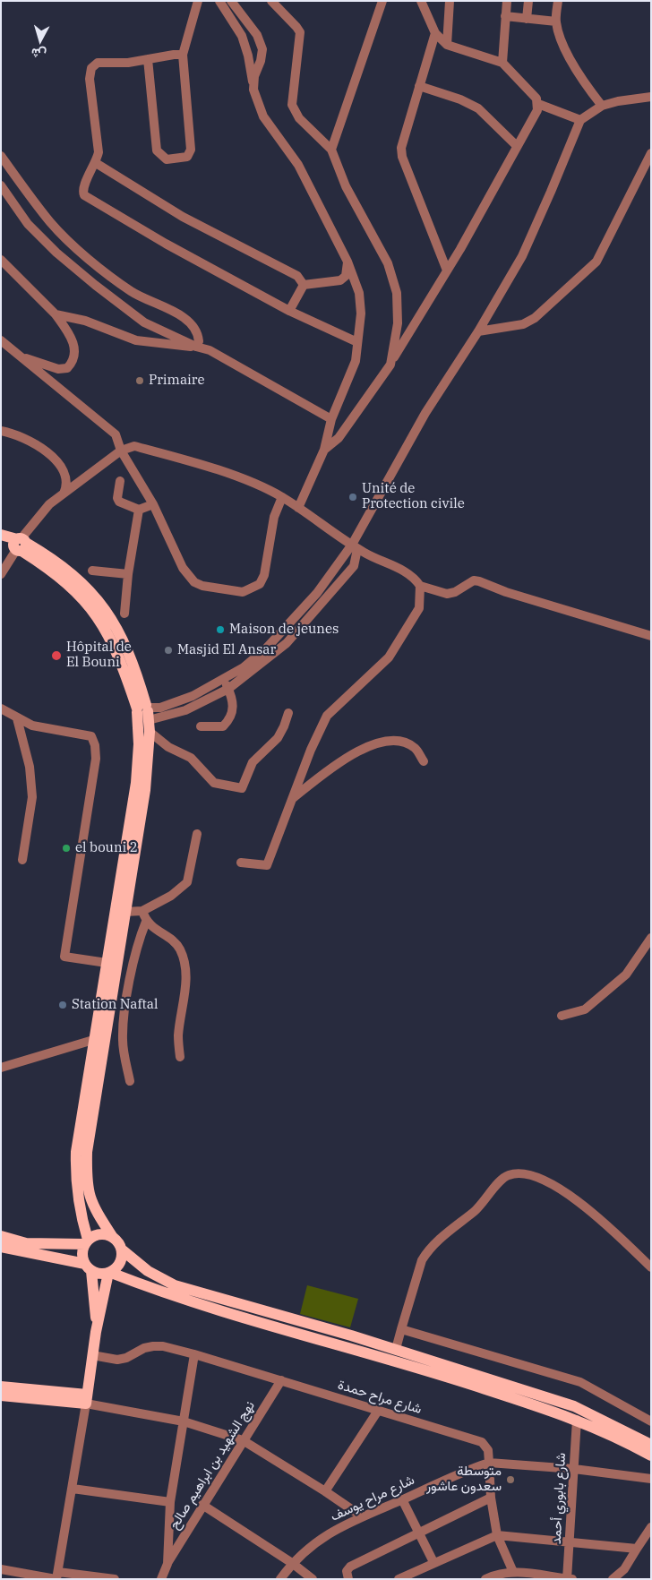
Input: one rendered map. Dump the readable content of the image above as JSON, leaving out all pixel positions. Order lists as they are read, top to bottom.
{
  "streets": {
    "street": [
      "شارع مراح حمدة",
      "نهج الشهيد بن ابراهيم صالح",
      "شارع مراح يوسف",
      "شارع بابوري أحمد"
    ]
  },
  "crossings": [
    ["شارع مراح حمدة", "نهج الشهيد بن ابراهيم صالح"],
    ["شارع مراح حمدة", "شارع مراح يوسف"]
  ],
  "places": [
    "Primaire",
    "Unité de Protection civile",
    "Maison de jeunes",
    "Masjid El Ansar",
    "Hôpital de El Bouni",
    "el bouni 2",
    "Station Naftal",
    "متوسطة سعدون عاشور"
  ],
  "north": "bottom"
}
